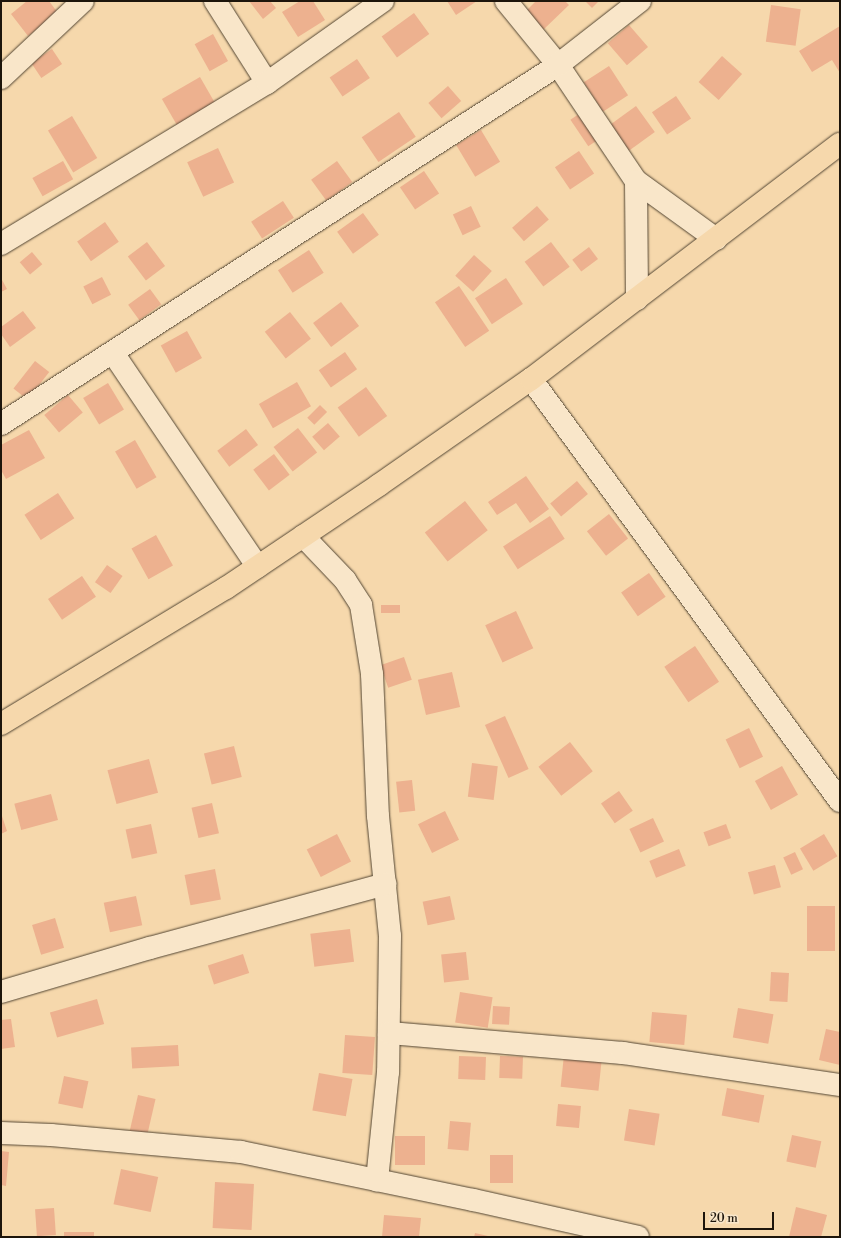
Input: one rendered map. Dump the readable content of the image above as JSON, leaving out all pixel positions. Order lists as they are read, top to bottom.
{
  "scale_bar": "20 m"
}
